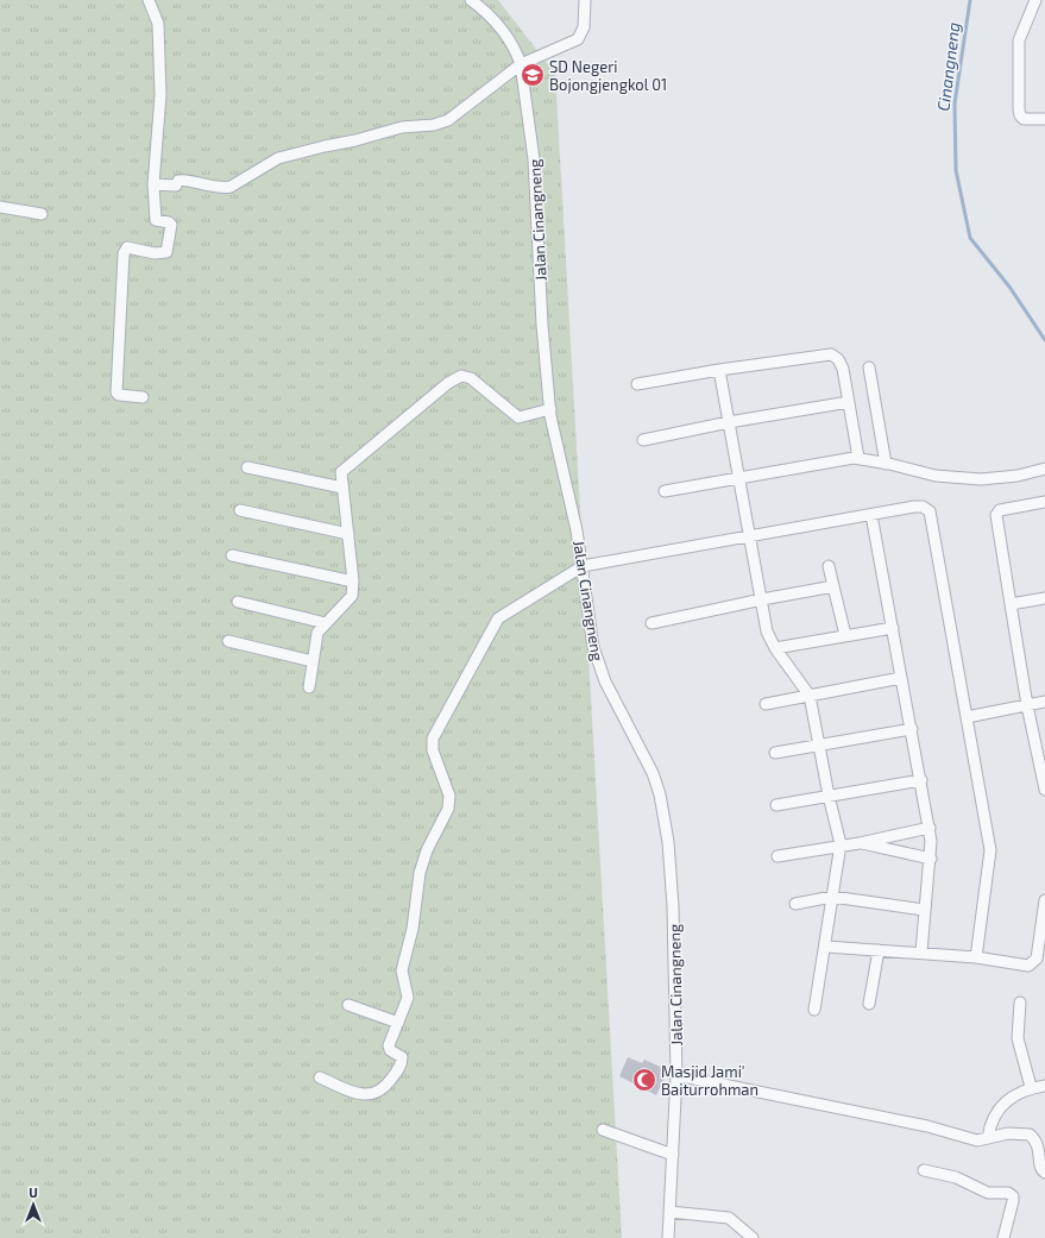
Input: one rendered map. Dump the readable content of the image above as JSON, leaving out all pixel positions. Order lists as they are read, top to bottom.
{
  "streets": {
    "street": ["Jalan Cinangneng"]
  },
  "water": ["Cinangneng"],
  "places": {
    "school or university": ["SD Negeri Bojongjengkol 01"],
    "mosque": ["Masjid Jami' Baiturrohman"]
  },
  "north": "top"
}
